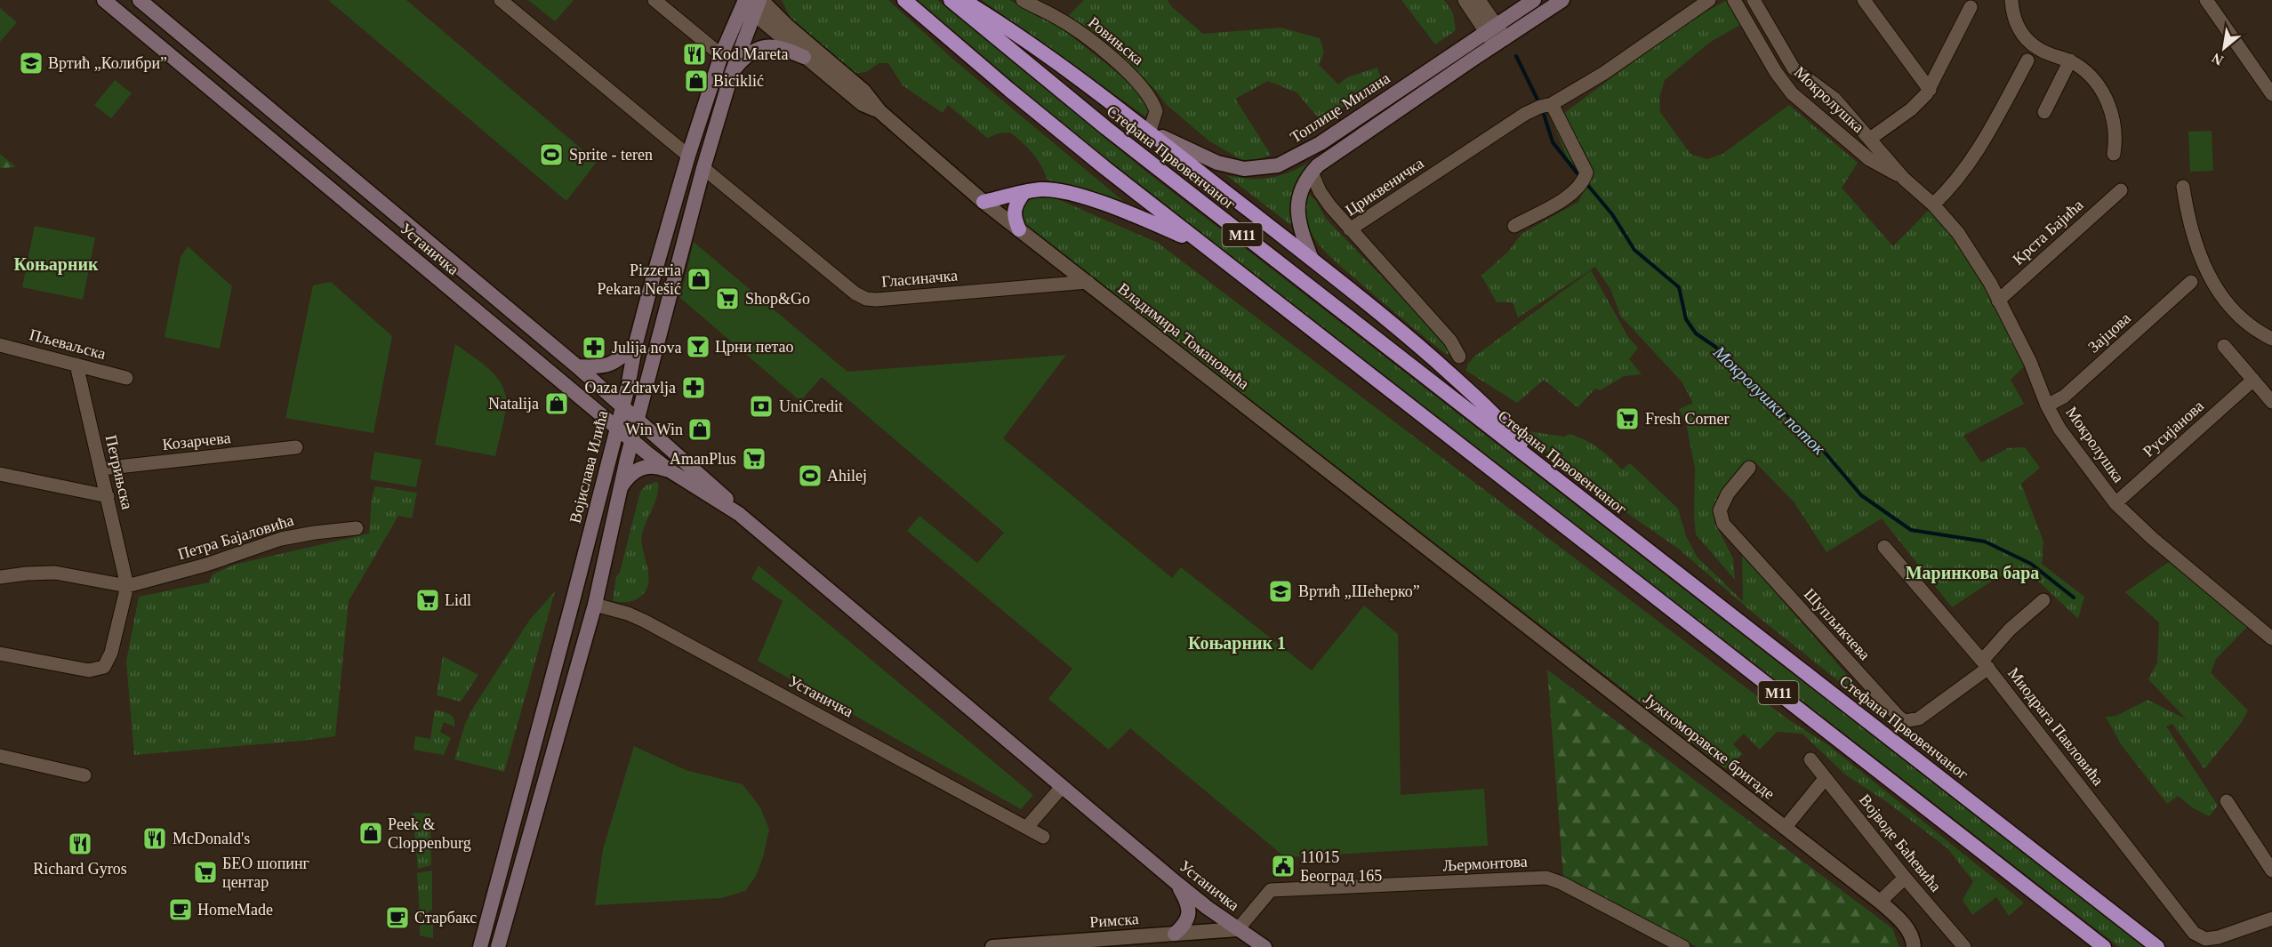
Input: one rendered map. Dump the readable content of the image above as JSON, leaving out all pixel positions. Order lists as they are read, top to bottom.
{
  "streets": {
    "highway": ["Стефана Првовенчаног", "M11"],
    "main road": ["Топлице Милана", "Устаничка", "Војислава Илића"],
    "street": [
      "Ровињска",
      "Мокролушка",
      "Цриквеничка",
      "Крста Бајића",
      "Гласиначка",
      "Зајцова",
      "Владимира Томановића",
      "Пљеваљска",
      "Русијанова",
      "Козарчева",
      "Петрињска",
      "Петра Бајаловића",
      "Шупљикчева",
      "Миодрага Павловића",
      "Јужноморавске бригаде",
      "Војводе Баћевића",
      "Љермонтова",
      "Римска"
    ]
  },
  "crossings": [
    ["Ровињска", "Топлице Милана"],
    ["Мокролушка", "Крста Бајића"],
    ["Мокролушка", "Зајцова"],
    ["Мокролушка", "Русијанова"],
    ["Устаничка", "Војислава Илића"],
    ["Устаничка", "Љермонтова"],
    ["Устаничка", "Римска"],
    ["Гласиначка", "Владимира Томановића"],
    ["Гласиначка", "Војислава Илића"],
    ["Владимира Томановића", "Војислава Илића"],
    ["Владимира Томановића", "Јужноморавске бригаде"],
    ["Пљеваљска", "Петрињска"],
    ["Козарчева", "Петрињска"],
    ["Петрињска", "Петра Бајаловића"],
    ["Шупљикчева", "Миодрага Павловића"],
    ["Љермонтова", "Римска"]
  ],
  "districts": ["Коњарник", "Маринкова бара", "Коњарник 1"],
  "water": ["Мокролушки поток"],
  "places": {
    "restaurant": ["Kod Mareta", "McDonald's", "Richard Gyros"],
    "school or university": ["Вртић „Колибри”", "Вртић „Шећерко”"],
    "shop": [
      "Biciklić",
      "Pizzeria Pekara Nešić",
      "Natalija",
      "Win Win",
      "Peek & Cloppenburg"
    ],
    "sports": ["Sprite - teren", "Ahilej"],
    "supermarket": [
      "Shop&Go",
      "Fresh Corner",
      "AmanPlus",
      "Lidl",
      "БЕО шопинг центар"
    ],
    "bar": ["Црни петао"],
    "pharmacy": ["Julija nova", "Oaza Zdravlja"],
    "bank": ["UniCredit"],
    "public building": ["11015 Београд 165"],
    "cafe": ["HomeMade", "Старбакс"]
  },
  "north": "bottom left"
}
